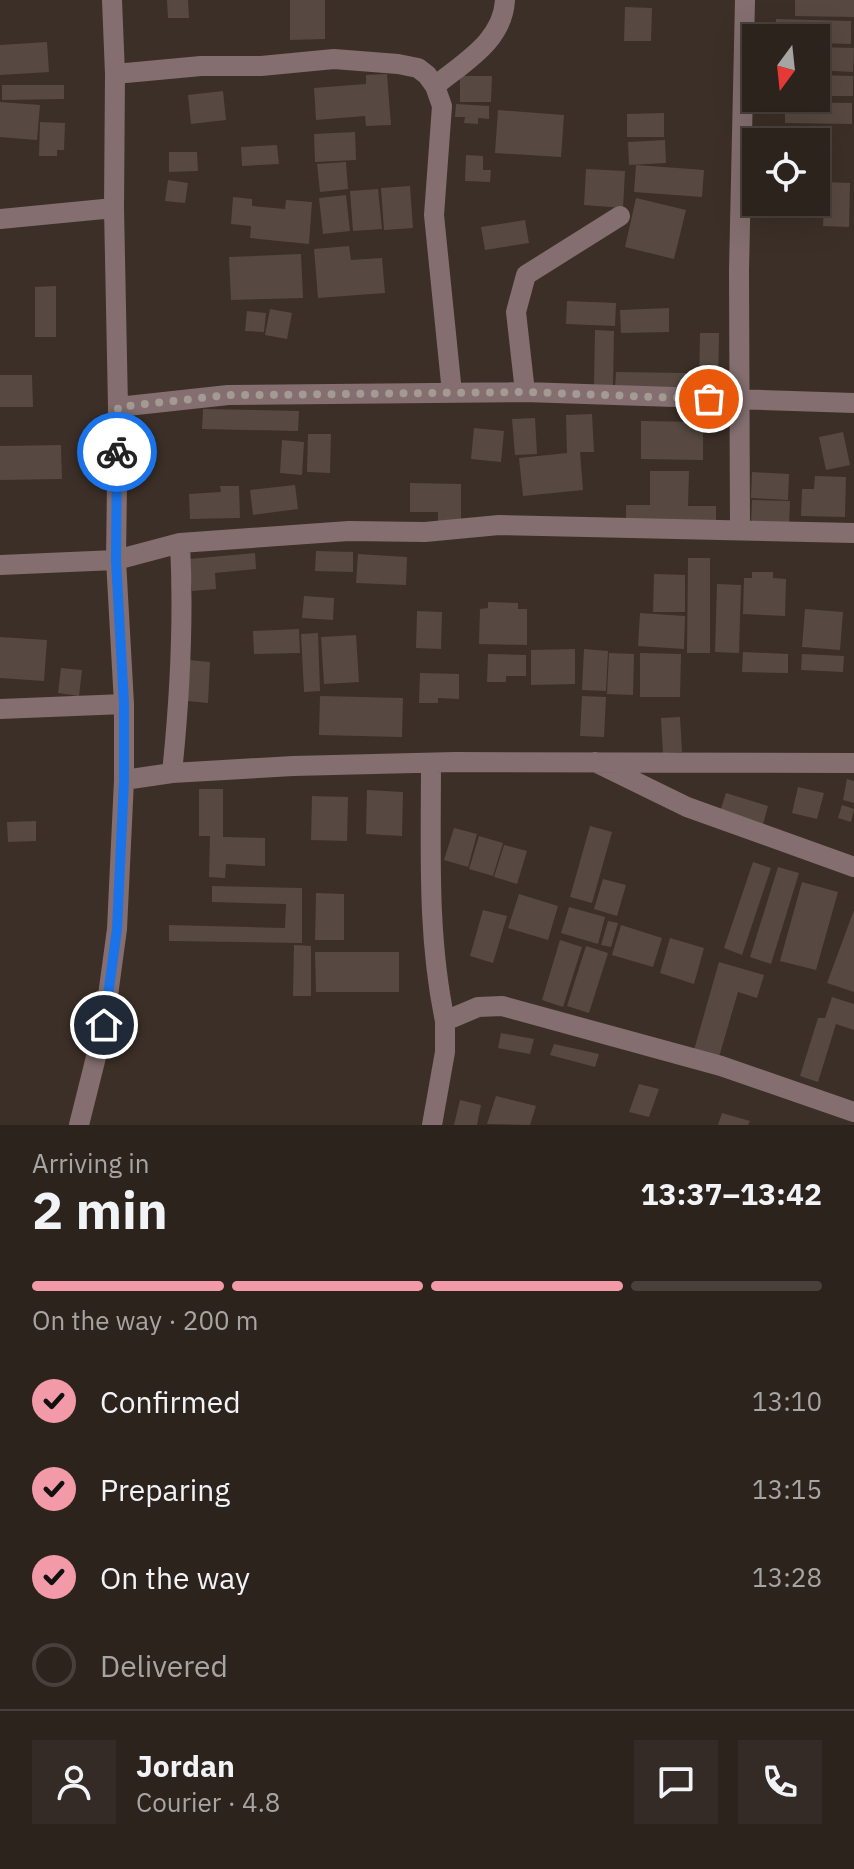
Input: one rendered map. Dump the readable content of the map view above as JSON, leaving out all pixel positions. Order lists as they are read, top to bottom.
{
  "north": "bottom",
  "page": {
    "heading": ["2 min", "Arriving in", "13:37–13:42"],
    "panel": ["Jordan", "Courier · 4.8"],
    "bar": "On the way · 200 m",
    "list": [
      ["Confirmed", "13:10"],
      ["Preparing", "13:15"],
      ["On the way", "13:28"],
      "Delivered"
    ]
  }
}
